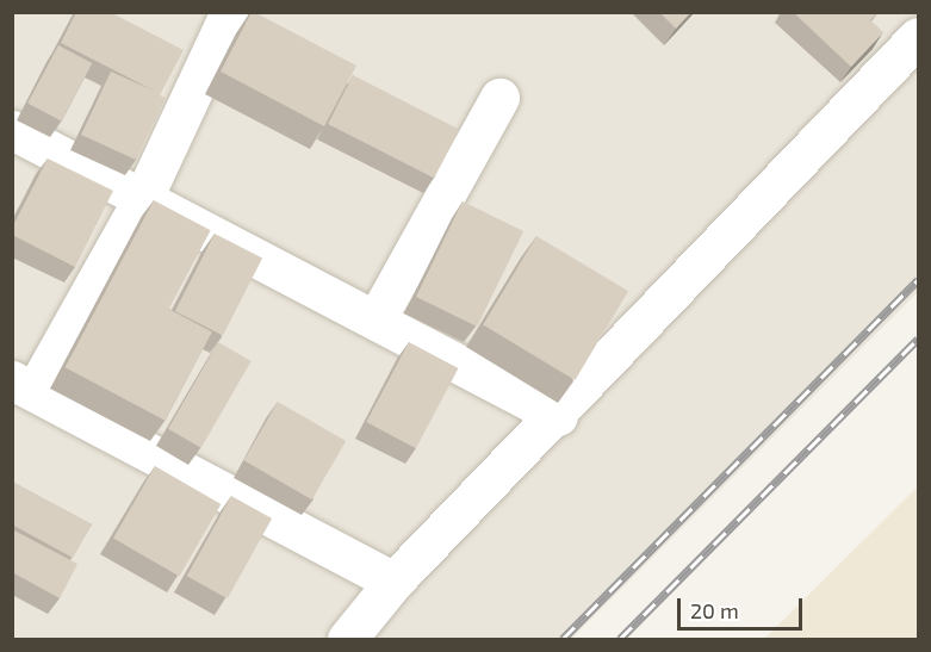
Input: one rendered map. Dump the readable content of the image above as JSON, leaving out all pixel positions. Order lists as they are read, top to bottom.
{
  "scale_bar": "20 m"
}
